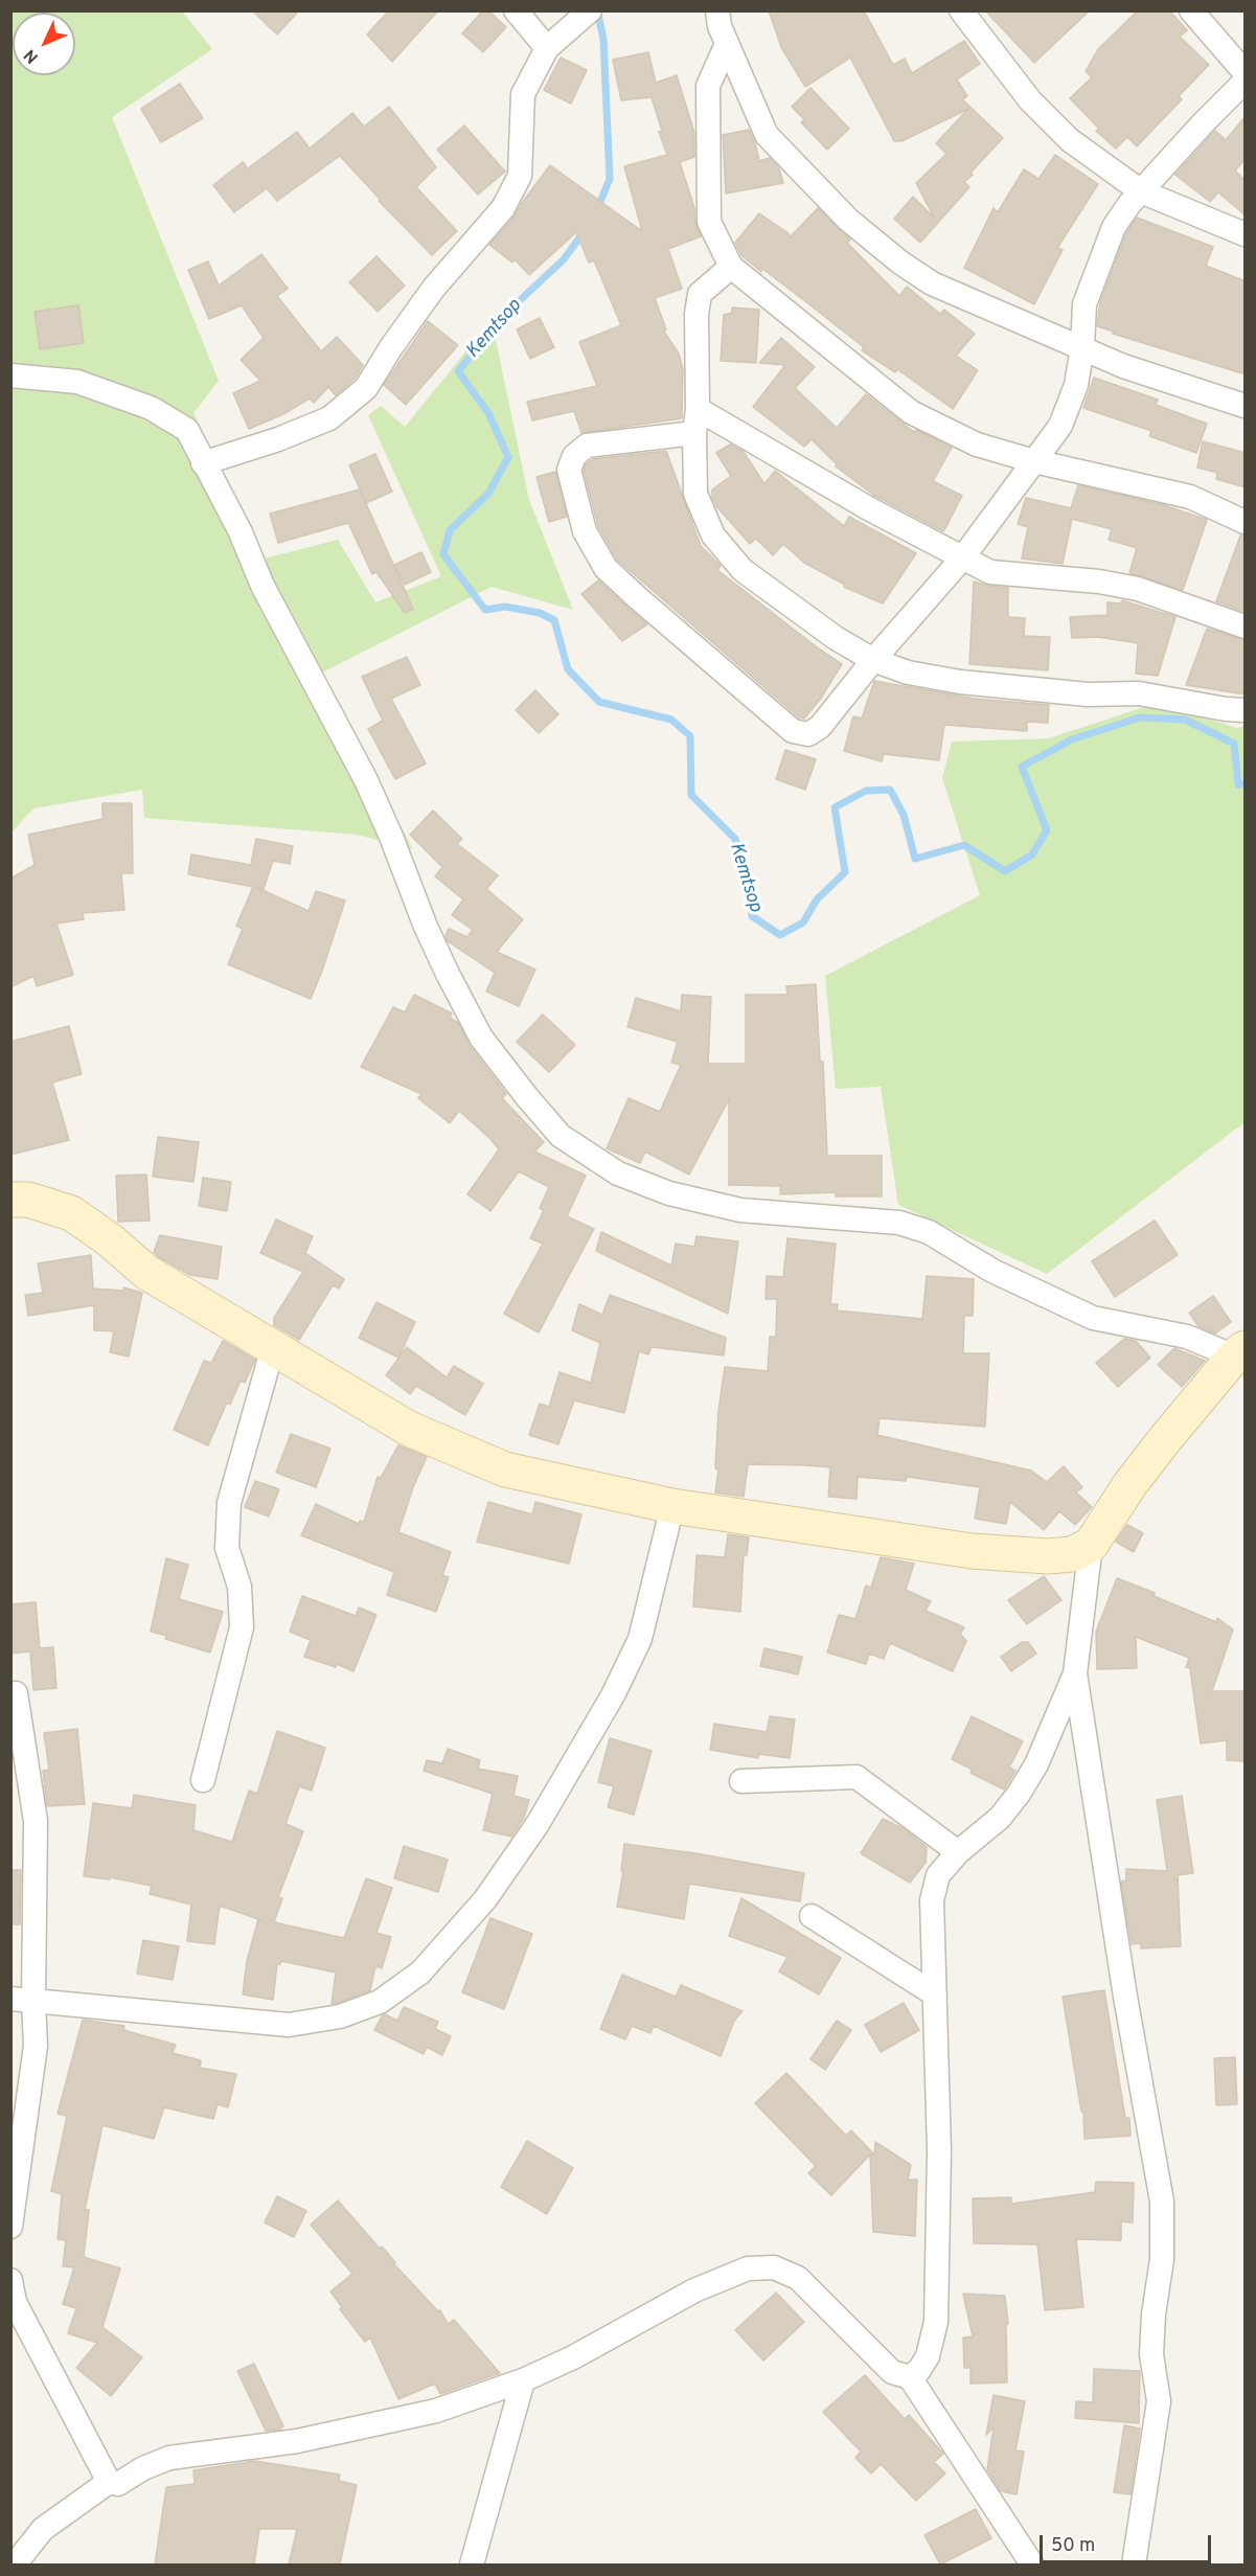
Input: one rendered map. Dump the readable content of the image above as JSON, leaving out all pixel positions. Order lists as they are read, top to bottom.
{
  "water": ["Kemtsop"],
  "scale_bar": "50 m",
  "north": "bottom left"
}
